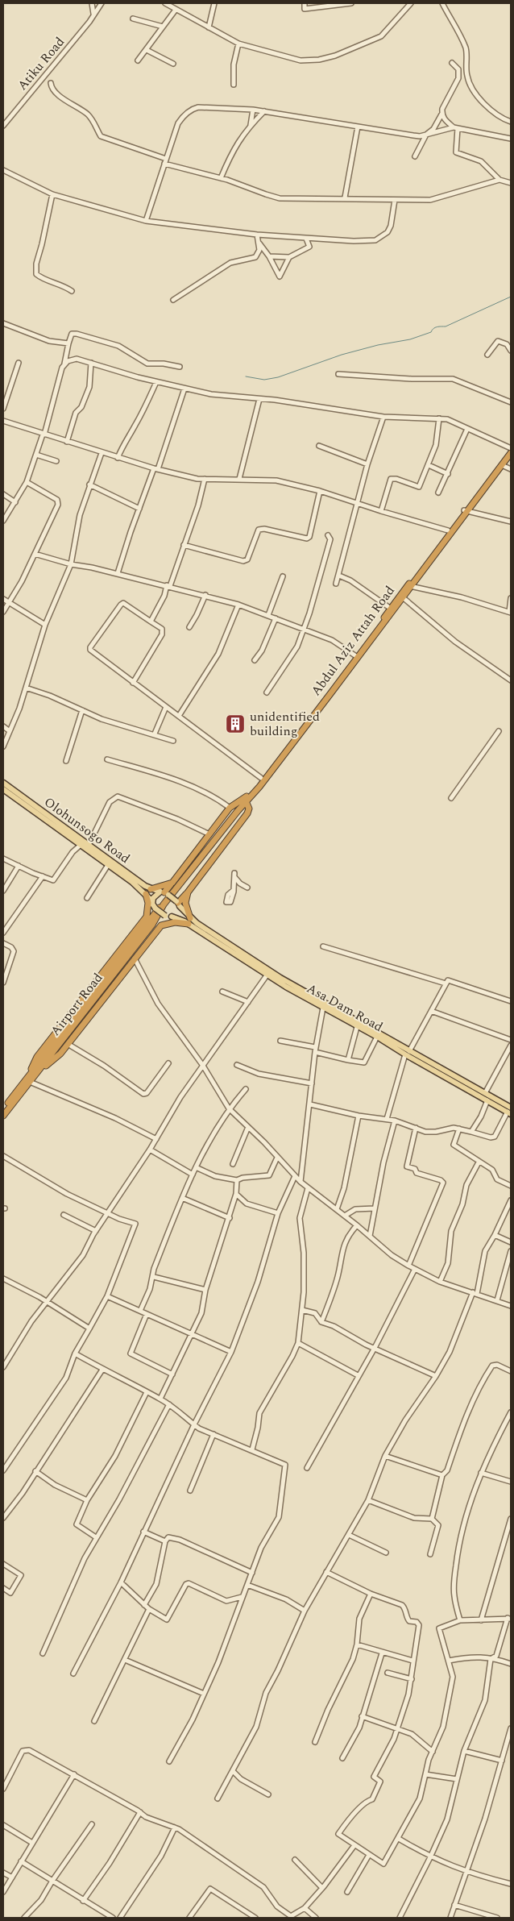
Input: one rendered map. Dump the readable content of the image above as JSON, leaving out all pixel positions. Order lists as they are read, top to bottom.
{
  "streets": {
    "highway": ["Abdul Aziz Attah Road", "Airport Road"],
    "main road": ["Olohunsogo Road", "Asa Dam Road"],
    "street": ["Atiku Road"]
  },
  "crossings": [
    ["Abdul Aziz Attah Road", "Airport Road"],
    ["Olohunsogo Road", "Asa Dam Road"]
  ],
  "places": {
    "building": ["unidentified building"]
  }
}
